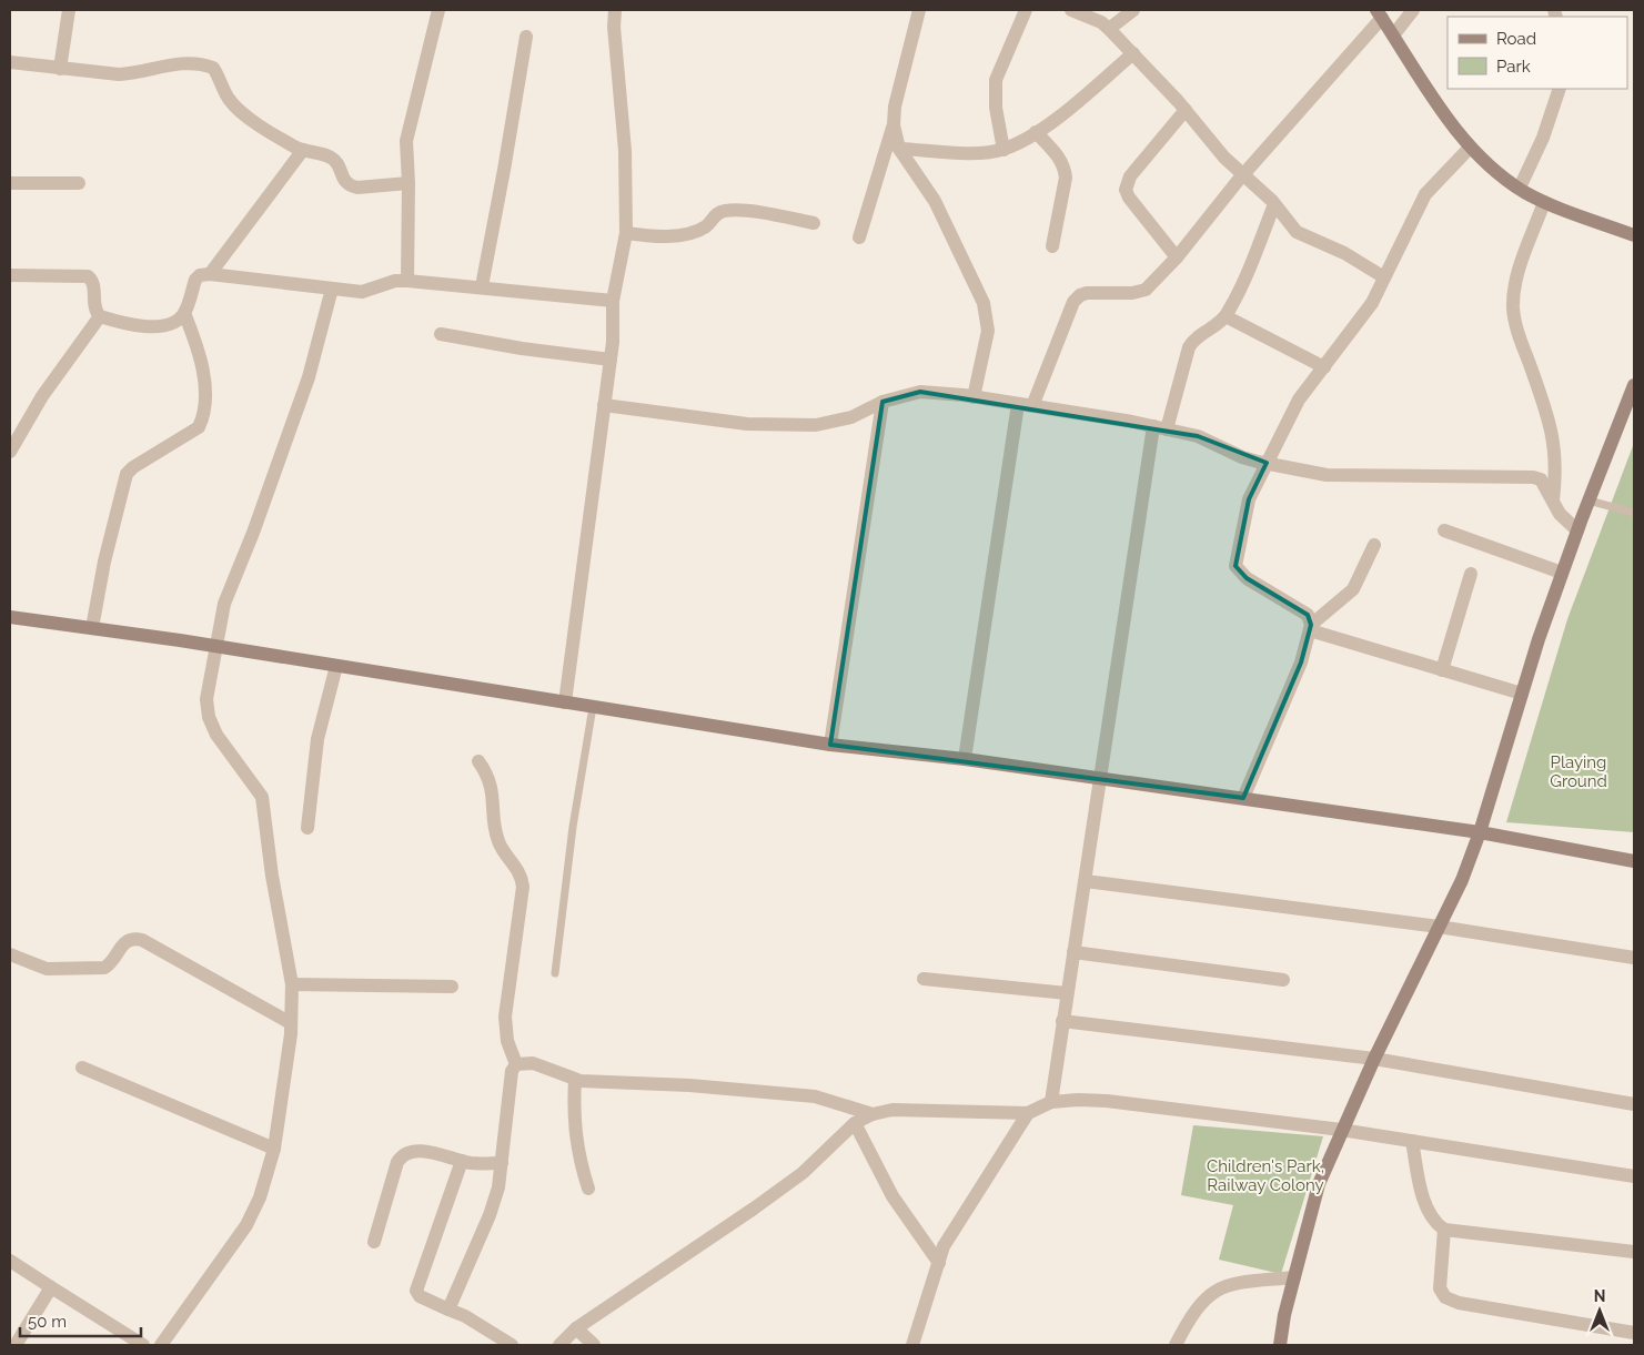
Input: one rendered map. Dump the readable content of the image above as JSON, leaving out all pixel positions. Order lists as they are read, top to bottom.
{
  "parks": ["Playing Ground", "Children's Park, Railway Colony"],
  "legend": ["Road", "Park"],
  "scale_bar": "50 m",
  "north": "top"
}
